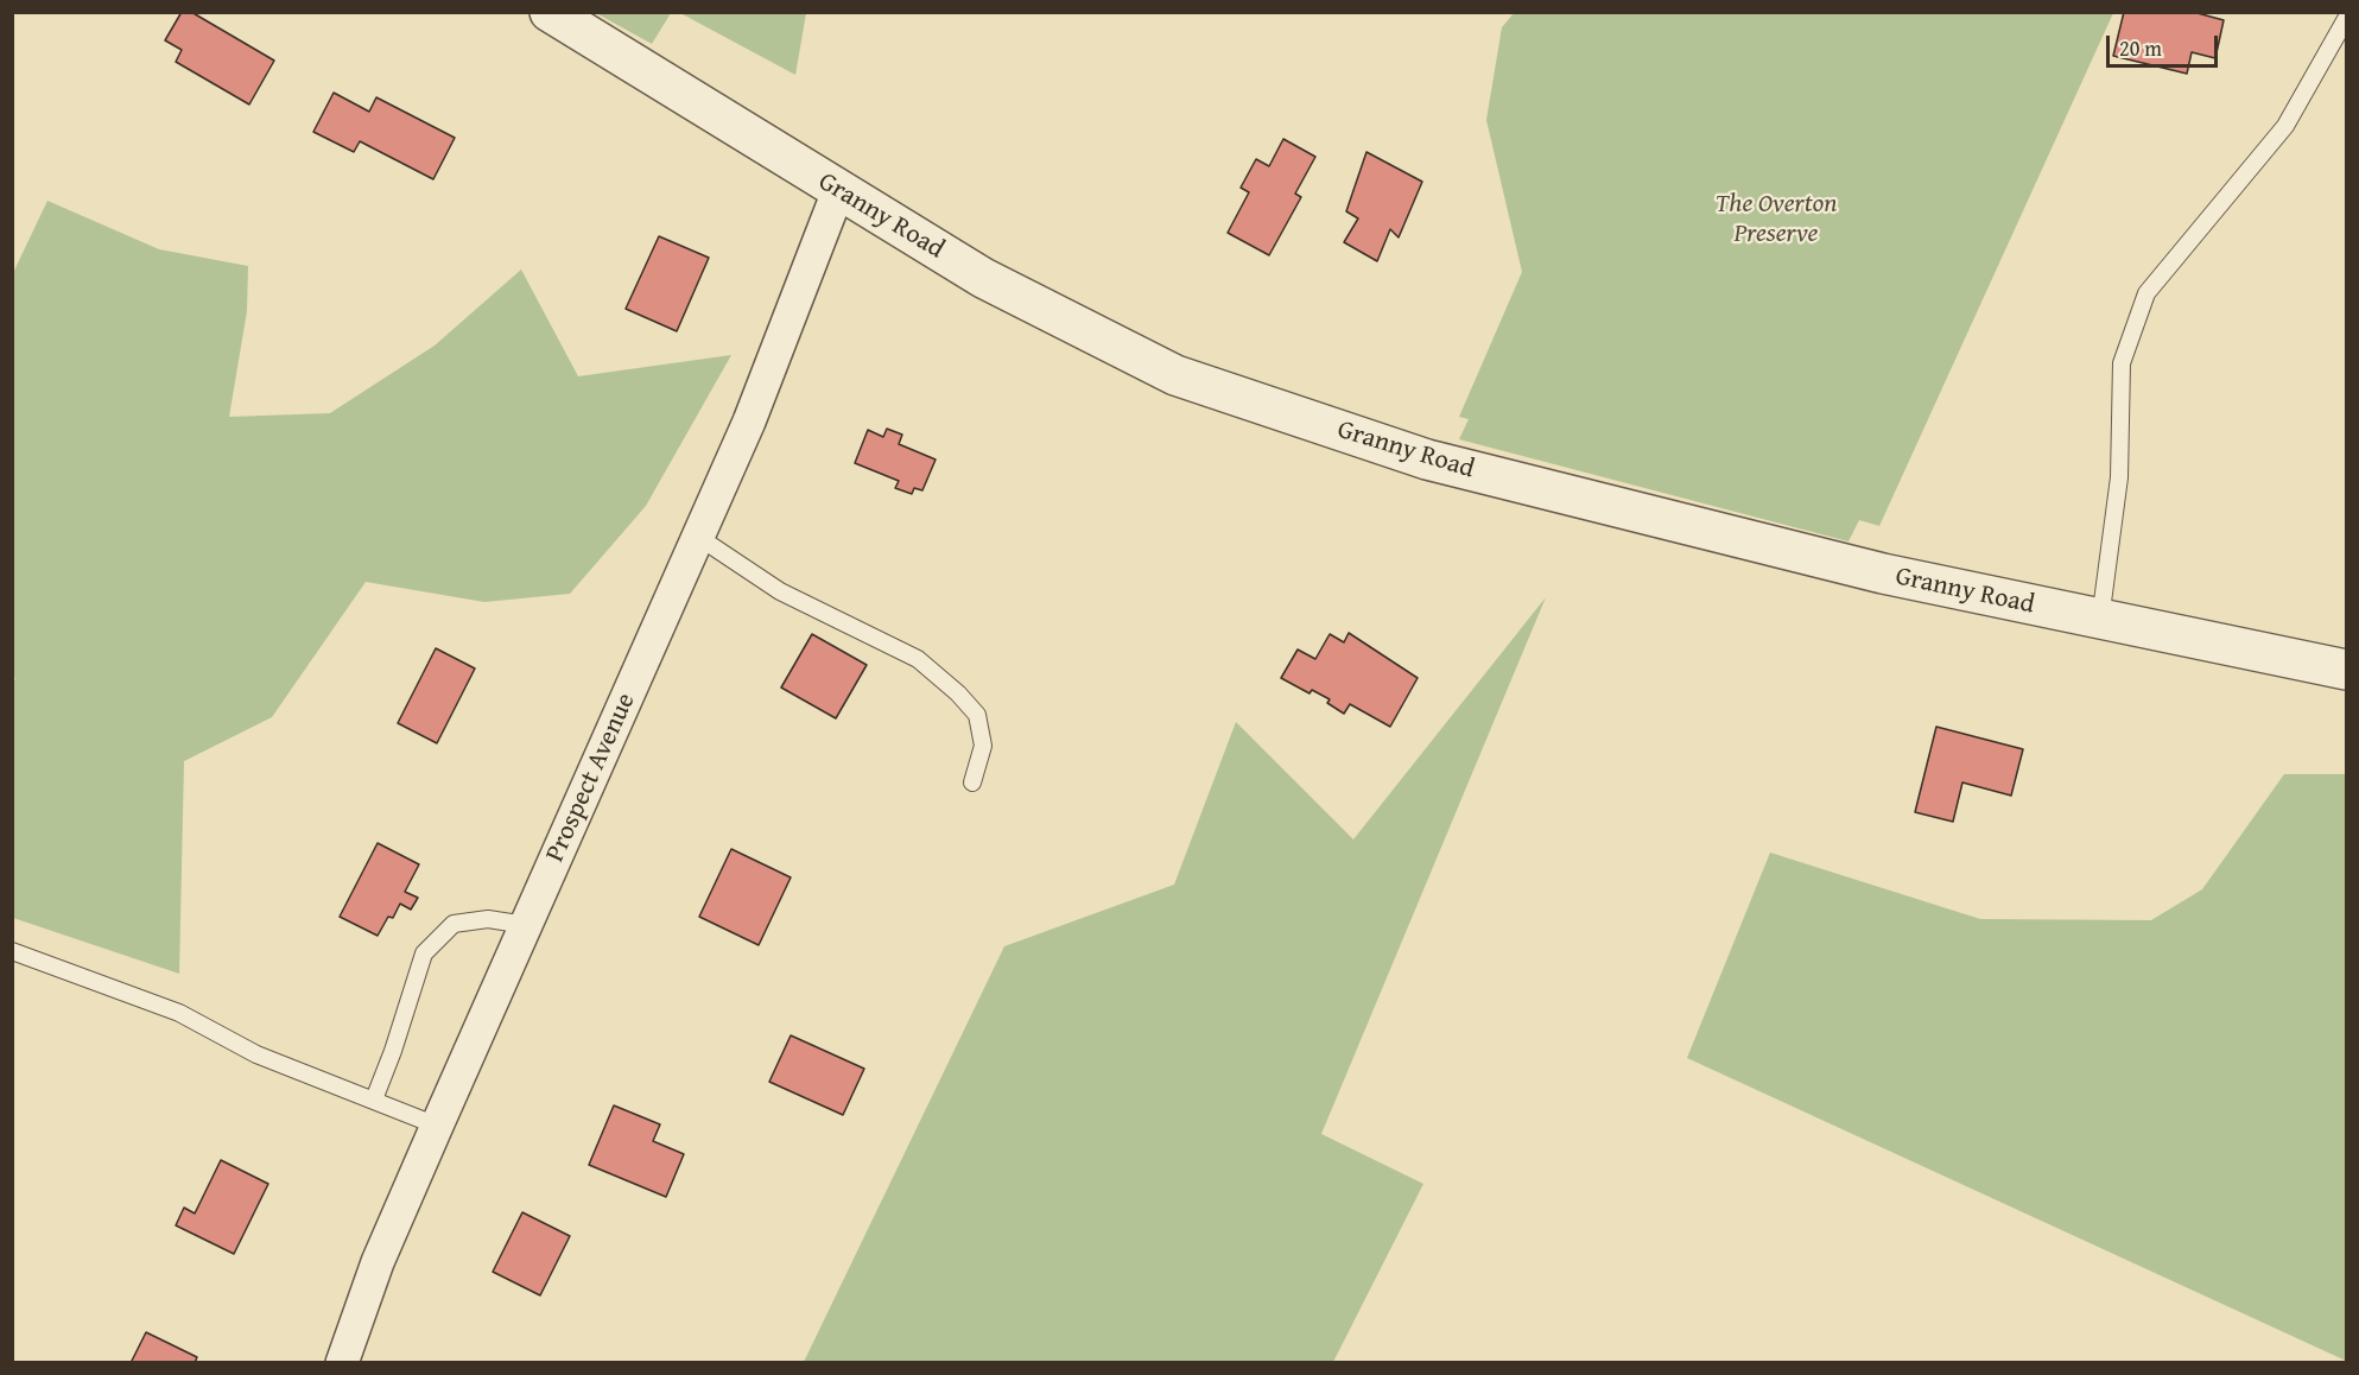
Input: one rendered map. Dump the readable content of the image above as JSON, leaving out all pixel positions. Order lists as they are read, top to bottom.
{
  "streets": {
    "street": ["Granny Road", "Prospect Avenue"]
  },
  "crossings": [
    ["Granny Road", "Prospect Avenue"]
  ],
  "parks": ["The Overton Preserve"],
  "scale_bar": "20 m"
}
